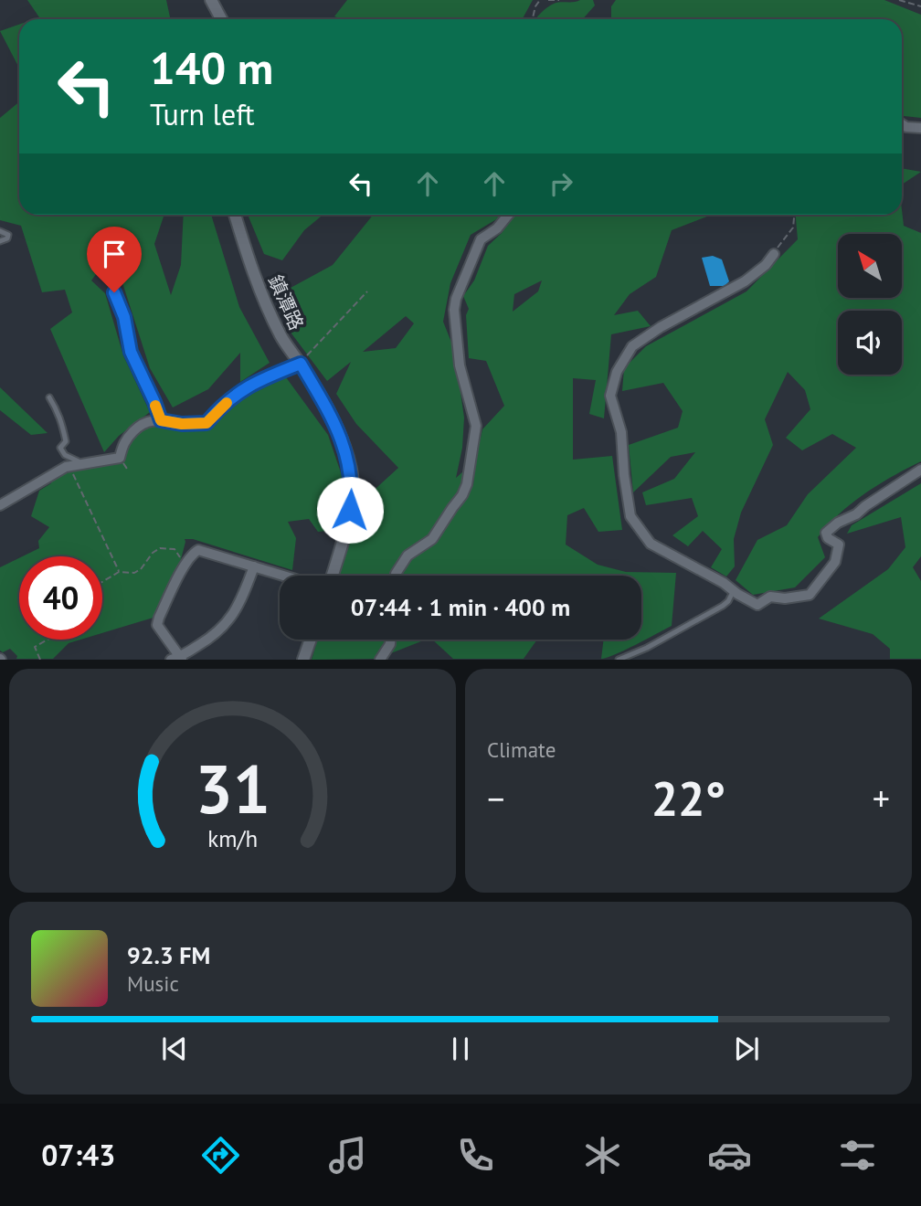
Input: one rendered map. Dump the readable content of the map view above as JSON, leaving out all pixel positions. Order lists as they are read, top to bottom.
{
  "streets": {
    "street": ["鎮潭路"]
  },
  "north": "top left",
  "page": {
    "turn": ["140 m", "Turn left"],
    "limit": "40",
    "trip": "07:44 · 1 min · 400 m",
    "tile": "Climate",
    "heat": ["−", "22°", "+"],
    "song": ["92.3 FM", "Music"],
    "tabs": "07:43",
    "gauge": ["31", "km/h"]
  }
}
